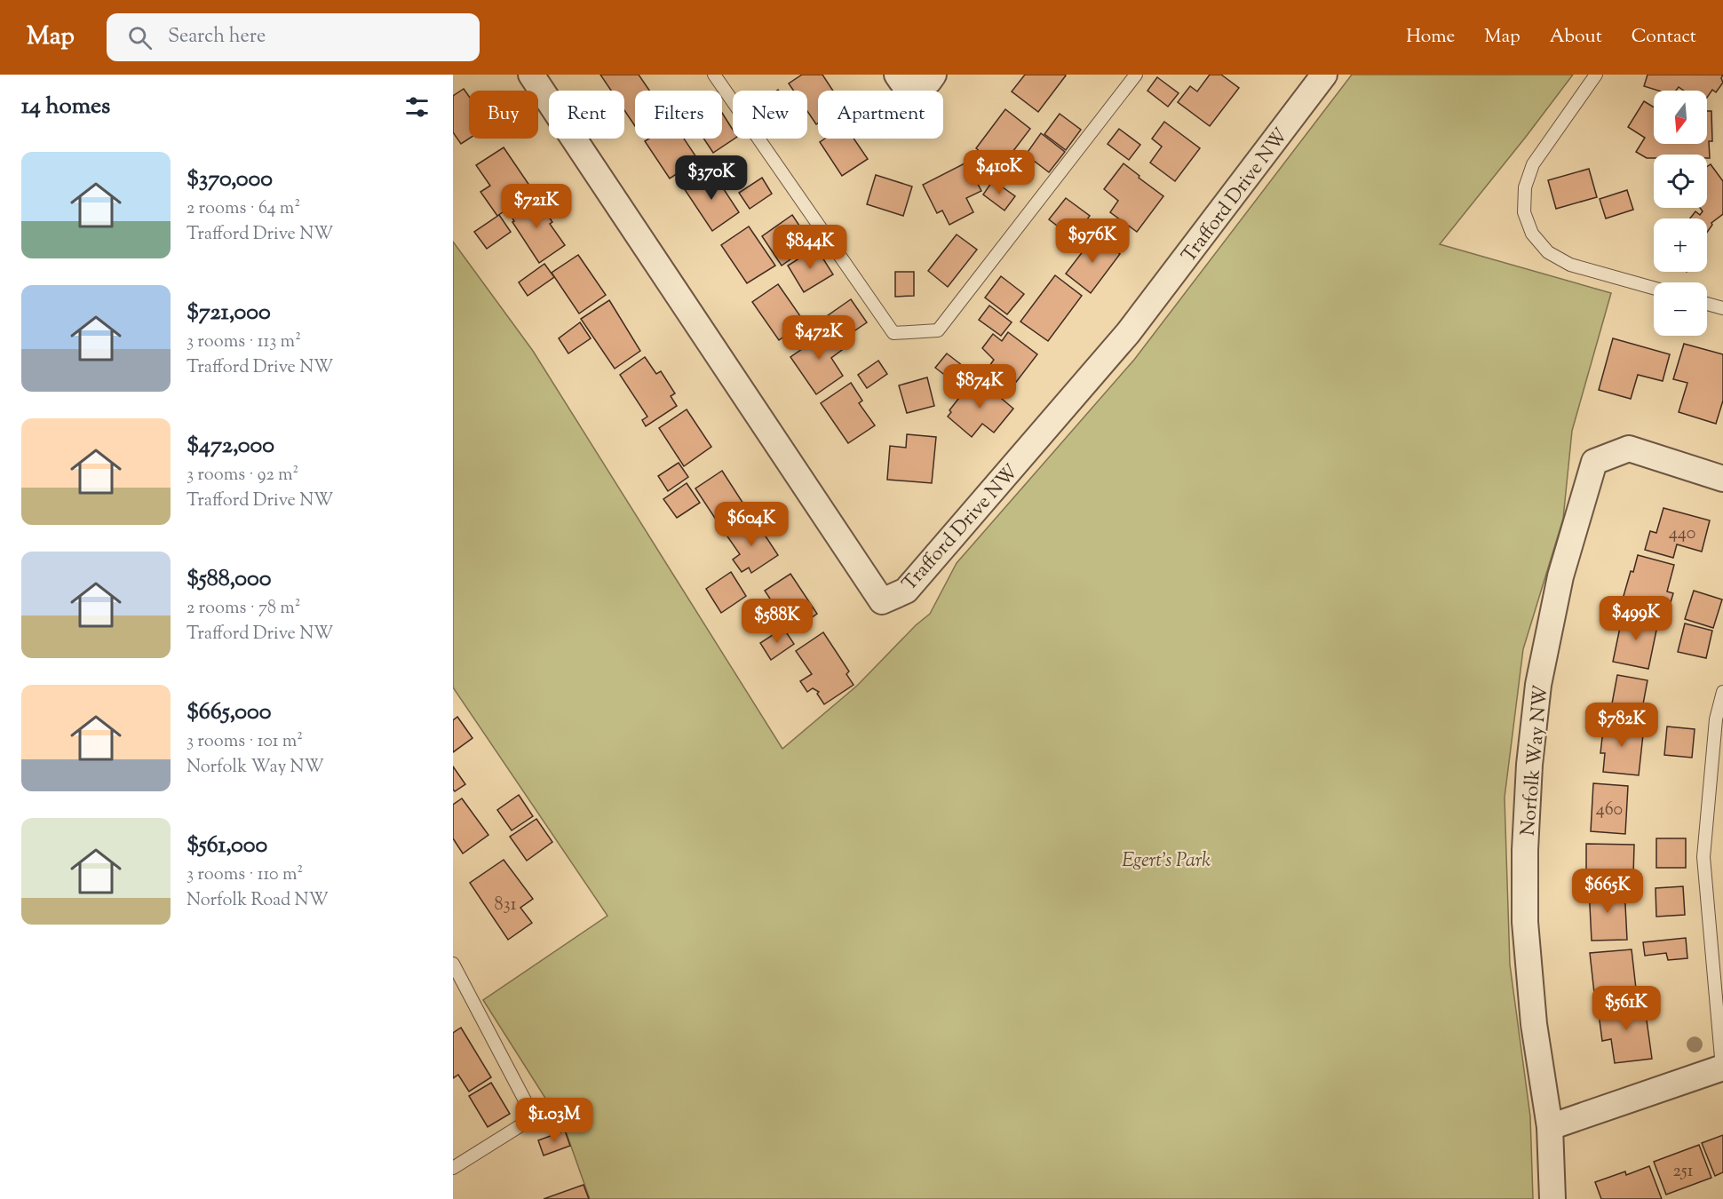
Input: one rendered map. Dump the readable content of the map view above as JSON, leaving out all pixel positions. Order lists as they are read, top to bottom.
{
  "streets": {
    "street": ["Trafford Drive NW", "Norfolk Way NW"]
  },
  "parks": ["Egert's Park"],
  "house_numbers": [
    "440",
    "460",
    "831",
    "251"
  ],
  "north": "bottom",
  "page": {
    "header": "Map",
    "search": "Search here",
    "nav": [
      "Home",
      "Map",
      "About",
      "Contact"
    ],
    "heading": "14 homes",
    "map_buttons": ["+", "−"],
    "chip": [
      "Buy",
      "Rent",
      "Filters",
      "New",
      "Apartment"
    ],
    "list": [
      {
        "name": "$370,000",
        "note": "2 rooms · 64 m² · Trafford Drive NW"
      },
      {
        "name": "$721,000",
        "note": "3 rooms · 113 m² · Trafford Drive NW"
      },
      {
        "name": "$472,000",
        "note": "3 rooms · 92 m² · Trafford Drive NW"
      },
      {
        "name": "$588,000",
        "note": "2 rooms · 78 m² · Trafford Drive NW"
      },
      {
        "name": "$665,000",
        "note": "3 rooms · 101 m² · Norfolk Way NW"
      },
      {
        "name": "$561,000",
        "note": "3 rooms · 110 m² · Norfolk Road NW"
      }
    ],
    "price": [
      "$410K",
      "$370K",
      "$721K",
      "$976K",
      "$844K",
      "$472K",
      "$874K",
      "$604K",
      "$499K",
      "$588K",
      "$782K",
      "$665K",
      "$561K",
      "$1.03M"
    ]
  }
}
